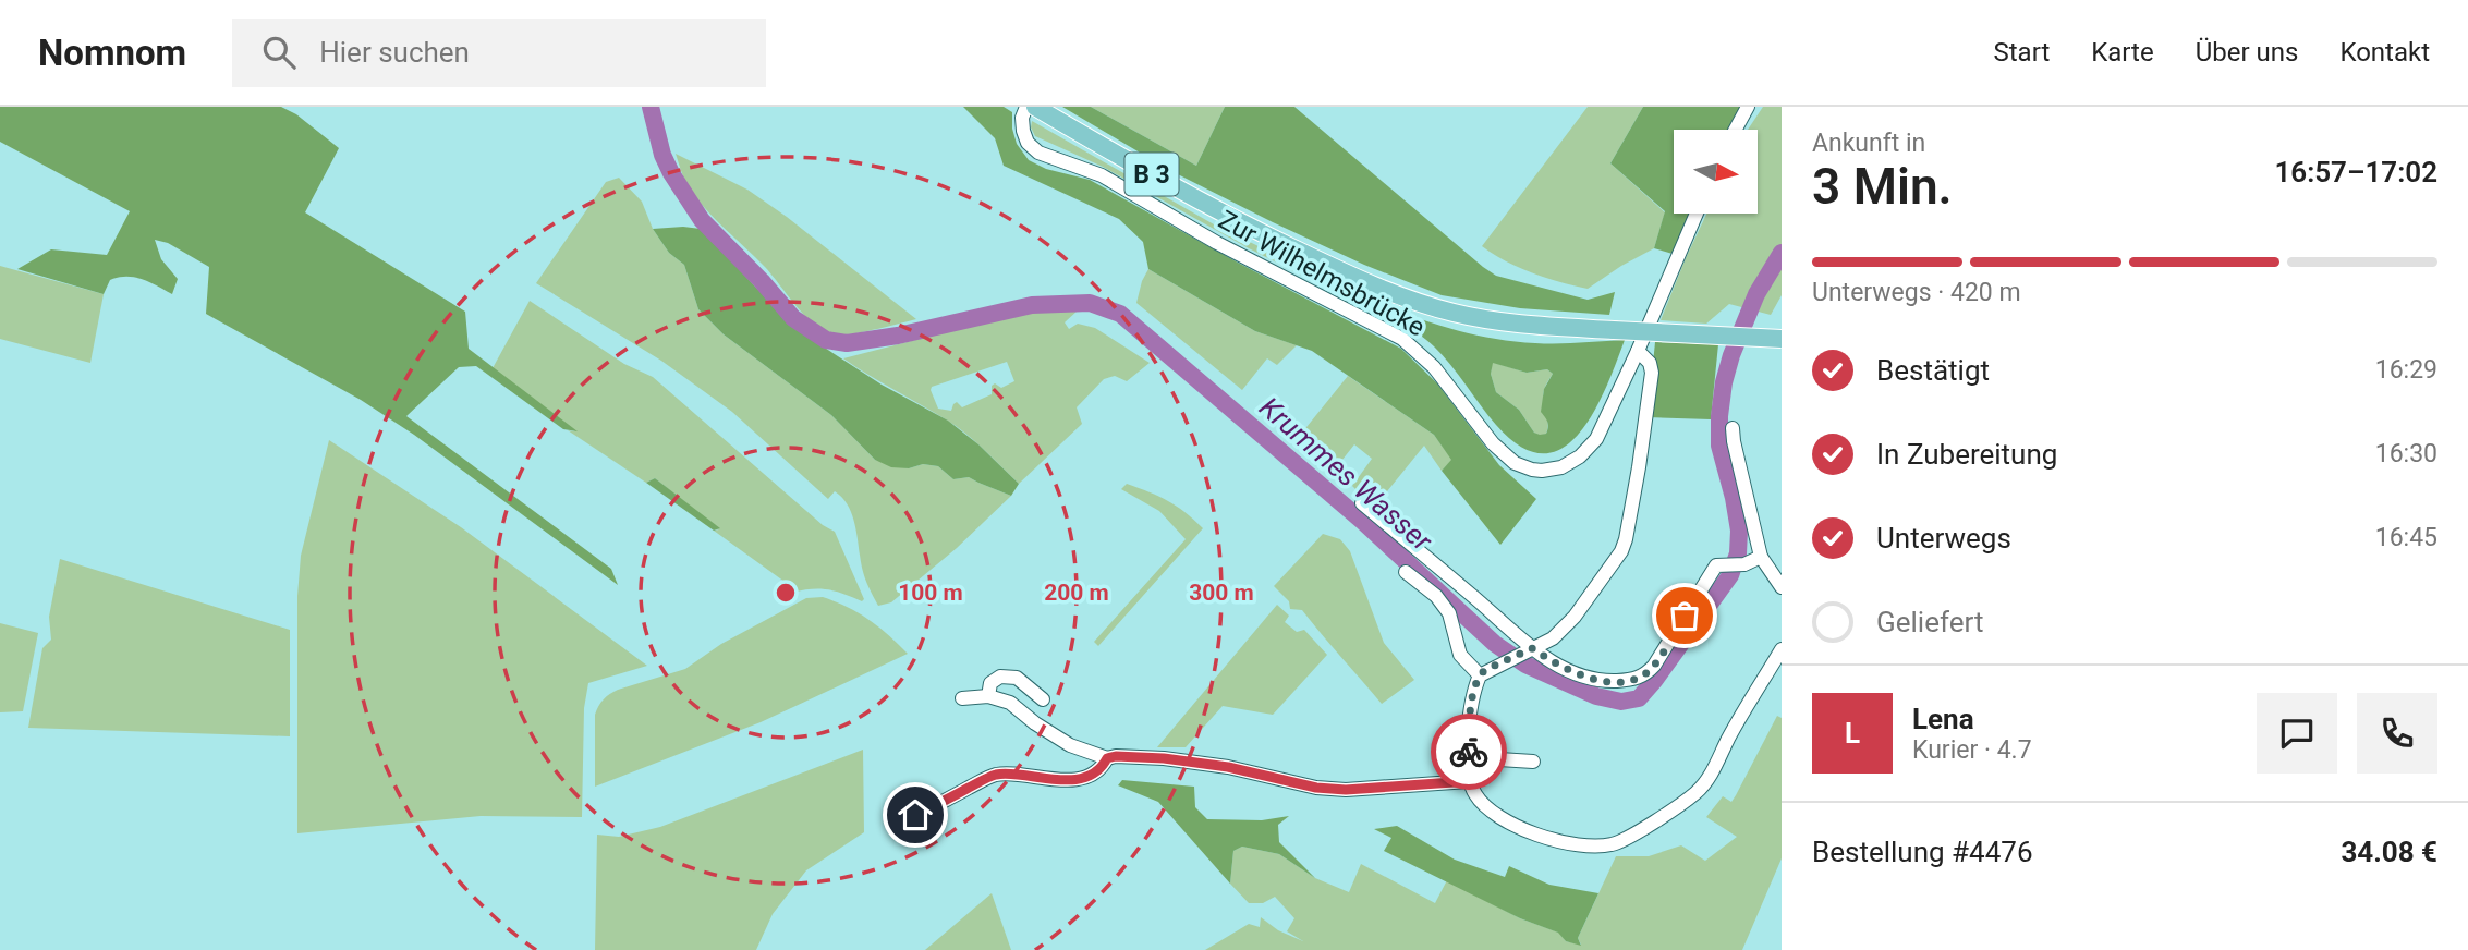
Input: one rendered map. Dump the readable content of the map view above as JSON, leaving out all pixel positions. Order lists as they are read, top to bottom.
{
  "streets": {
    "main road": ["B 3"],
    "street": ["Zur Wilhelmsbrücke"]
  },
  "water": ["Krummes Wasser"],
  "north": "right",
  "page": {
    "header": "Nomnom",
    "search": "Hier suchen",
    "nav": [
      "Start",
      "Karte",
      "Über uns",
      "Kontakt"
    ],
    "heading": ["3 Min.", "Ankunft in", "16:57–17:02"],
    "panel": [
      "Lena",
      "Kurier · 4.7",
      "Bestellung #4476",
      "34.08 €"
    ],
    "bar": "Unterwegs · 420 m",
    "list": [
      ["Bestätigt", "16:29"],
      ["In Zubereitung", "16:30"],
      ["Unterwegs", "16:45"],
      "Geliefert"
    ],
    "round": "L"
  },
  "rings": ["100 m", "200 m", "300 m"]
}
